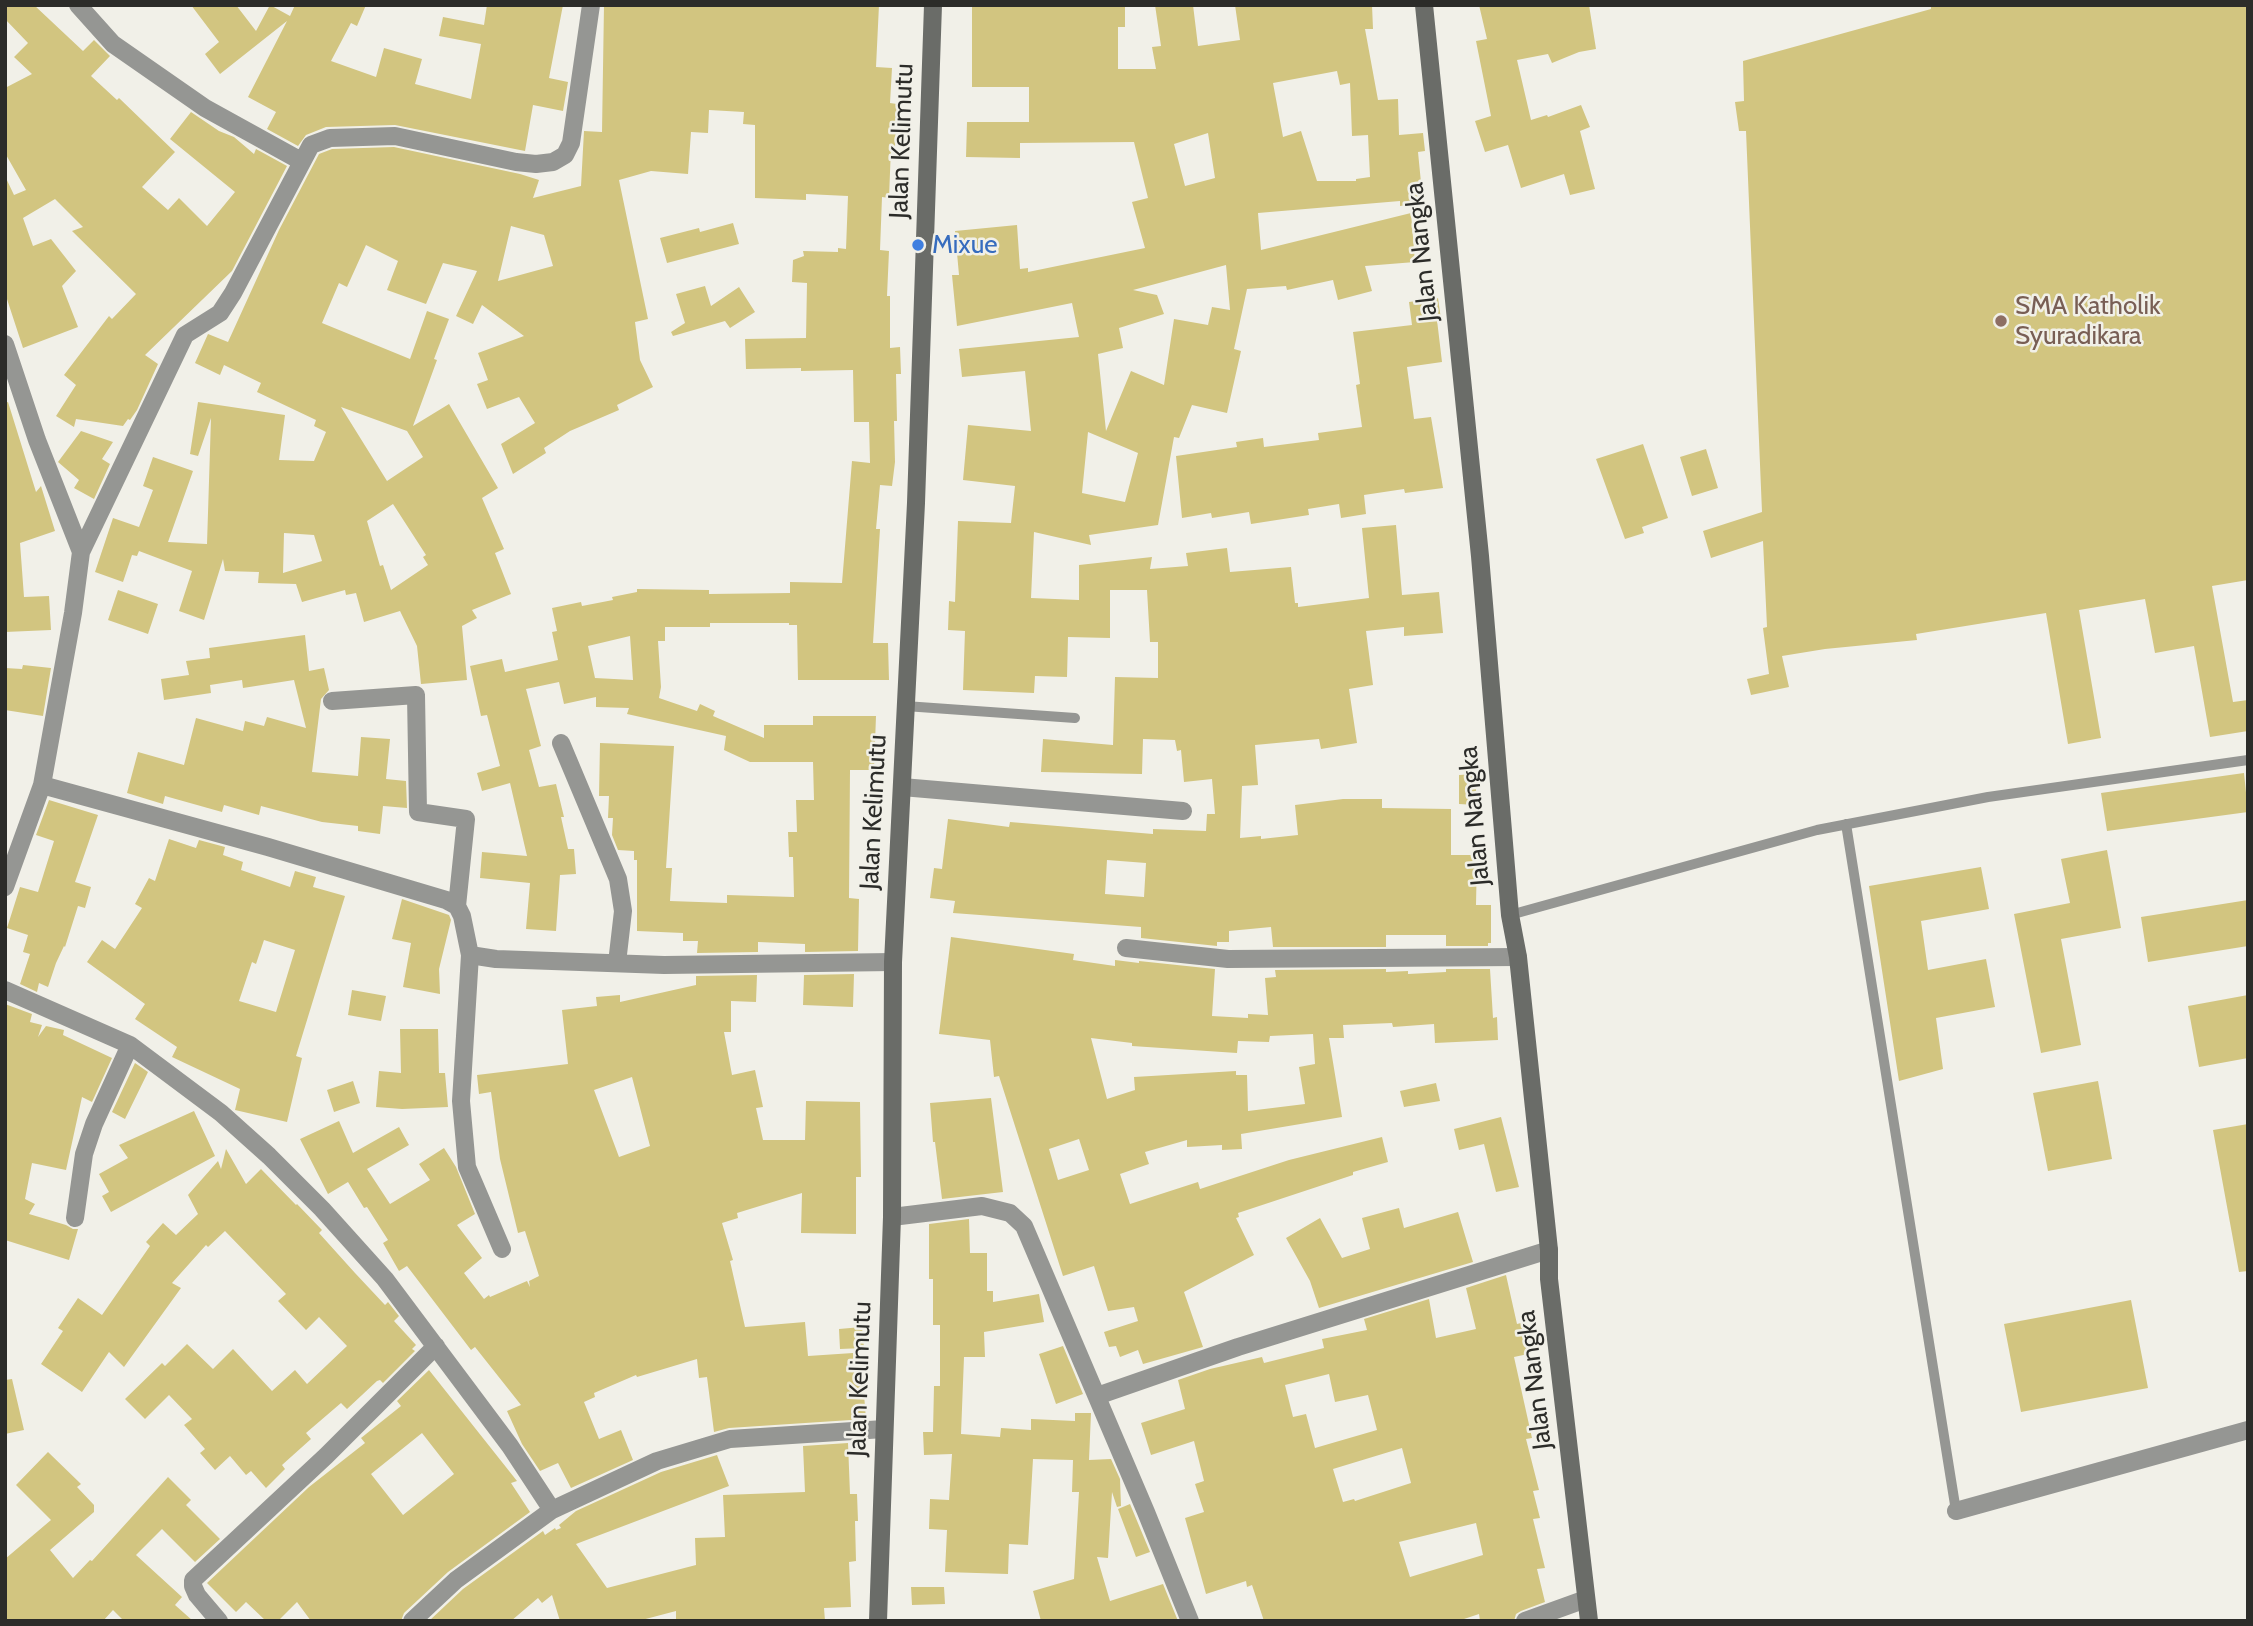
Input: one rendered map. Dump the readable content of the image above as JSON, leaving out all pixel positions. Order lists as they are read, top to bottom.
{
  "streets": {
    "street": ["Jalan Kelimutu", "Jalan Nangka"]
  },
  "places": ["Mixue", "SMA Katholik Syuradikara"]
}
